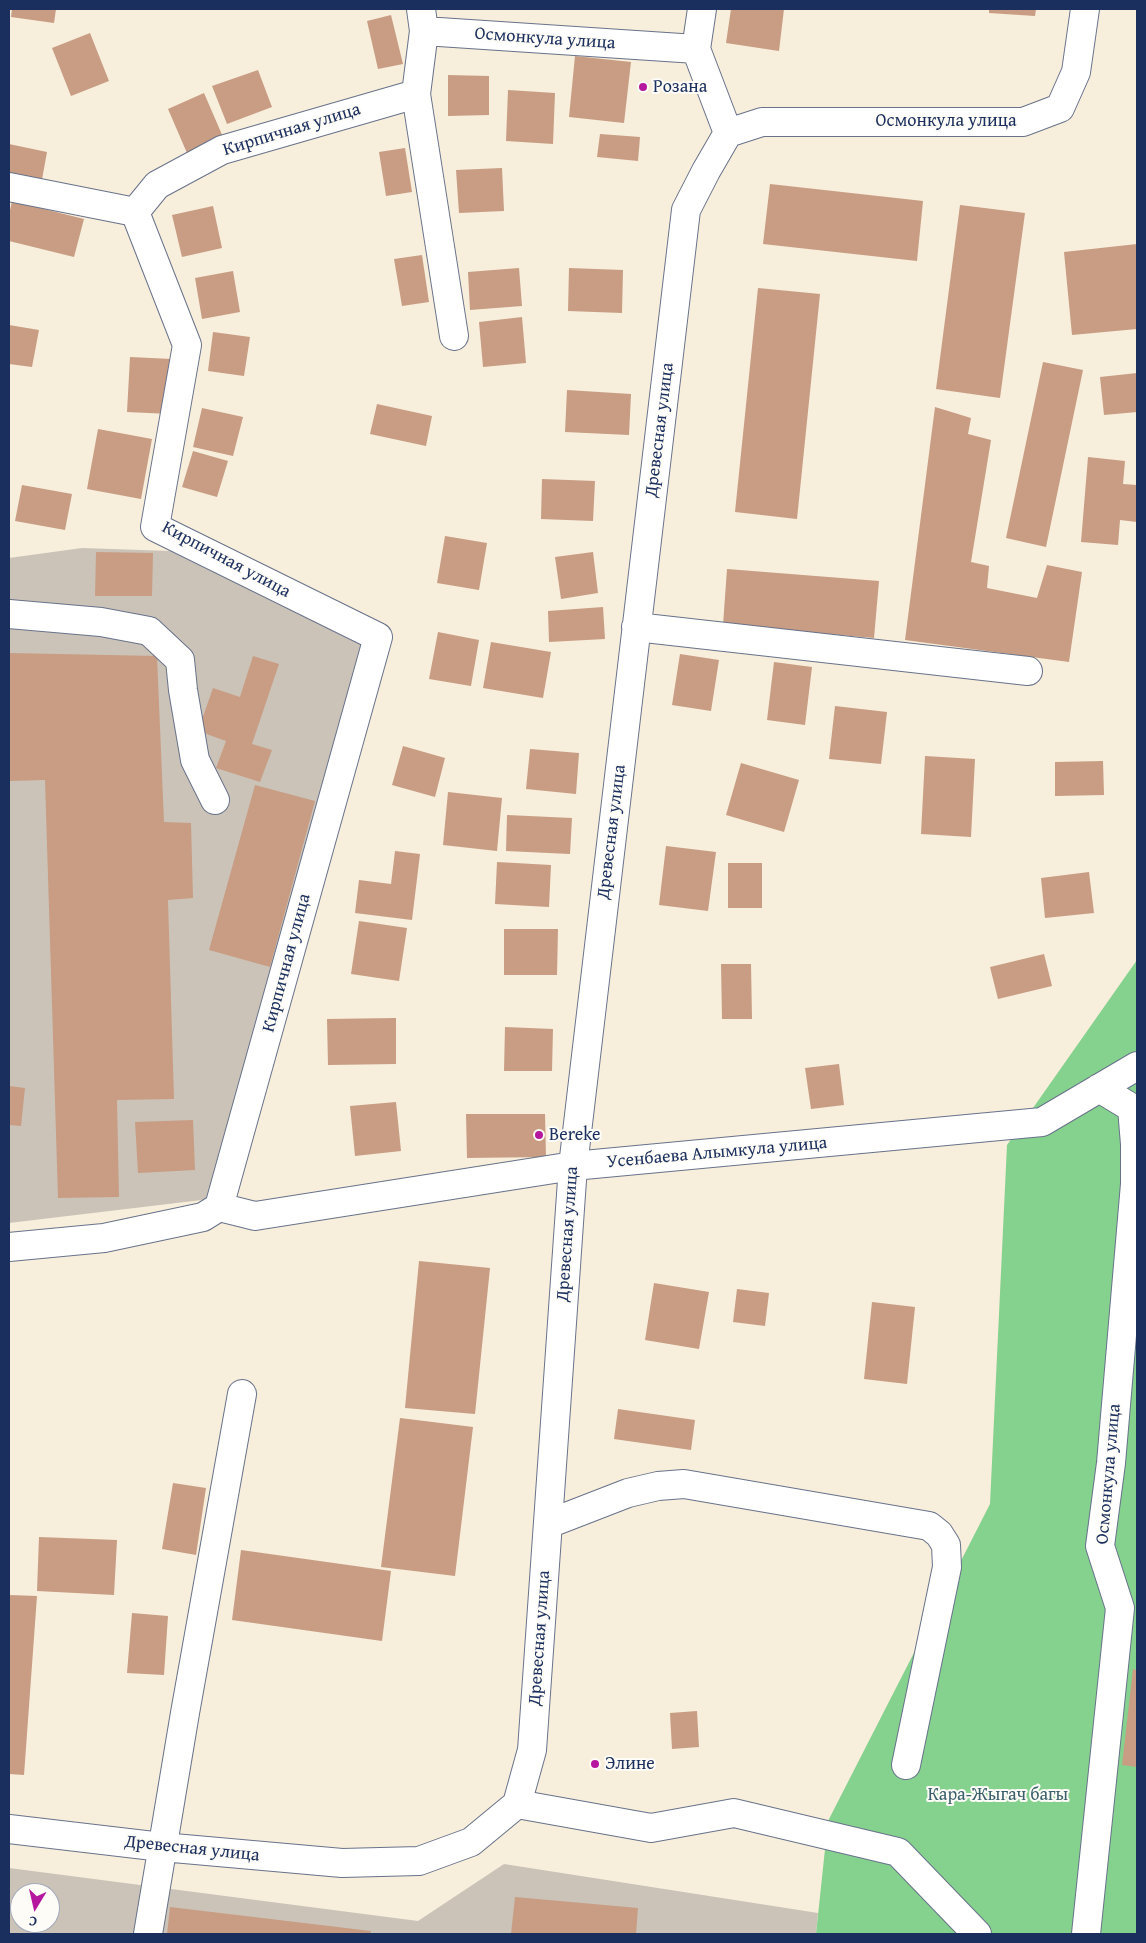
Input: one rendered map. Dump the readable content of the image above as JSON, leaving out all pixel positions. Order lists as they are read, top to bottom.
{
  "streets": {
    "street": [
      "Осмонкула улица",
      "Кирпичная улица",
      "Древесная улица",
      "Усенбаева Алымкула улица"
    ]
  },
  "crossings": [
    ["Осмонкула улица", "Древесная улица"],
    ["Осмонкула улица", "Усенбаева Алымкула улица"],
    ["Кирпичная улица", "Усенбаева Алымкула улица"],
    ["Древесная улица", "Усенбаева Алымкула улица"]
  ],
  "parks": ["Кара-Жыгач багы"],
  "places": ["Розана", "Bereke", "Элине"],
  "north": "bottom"
}
